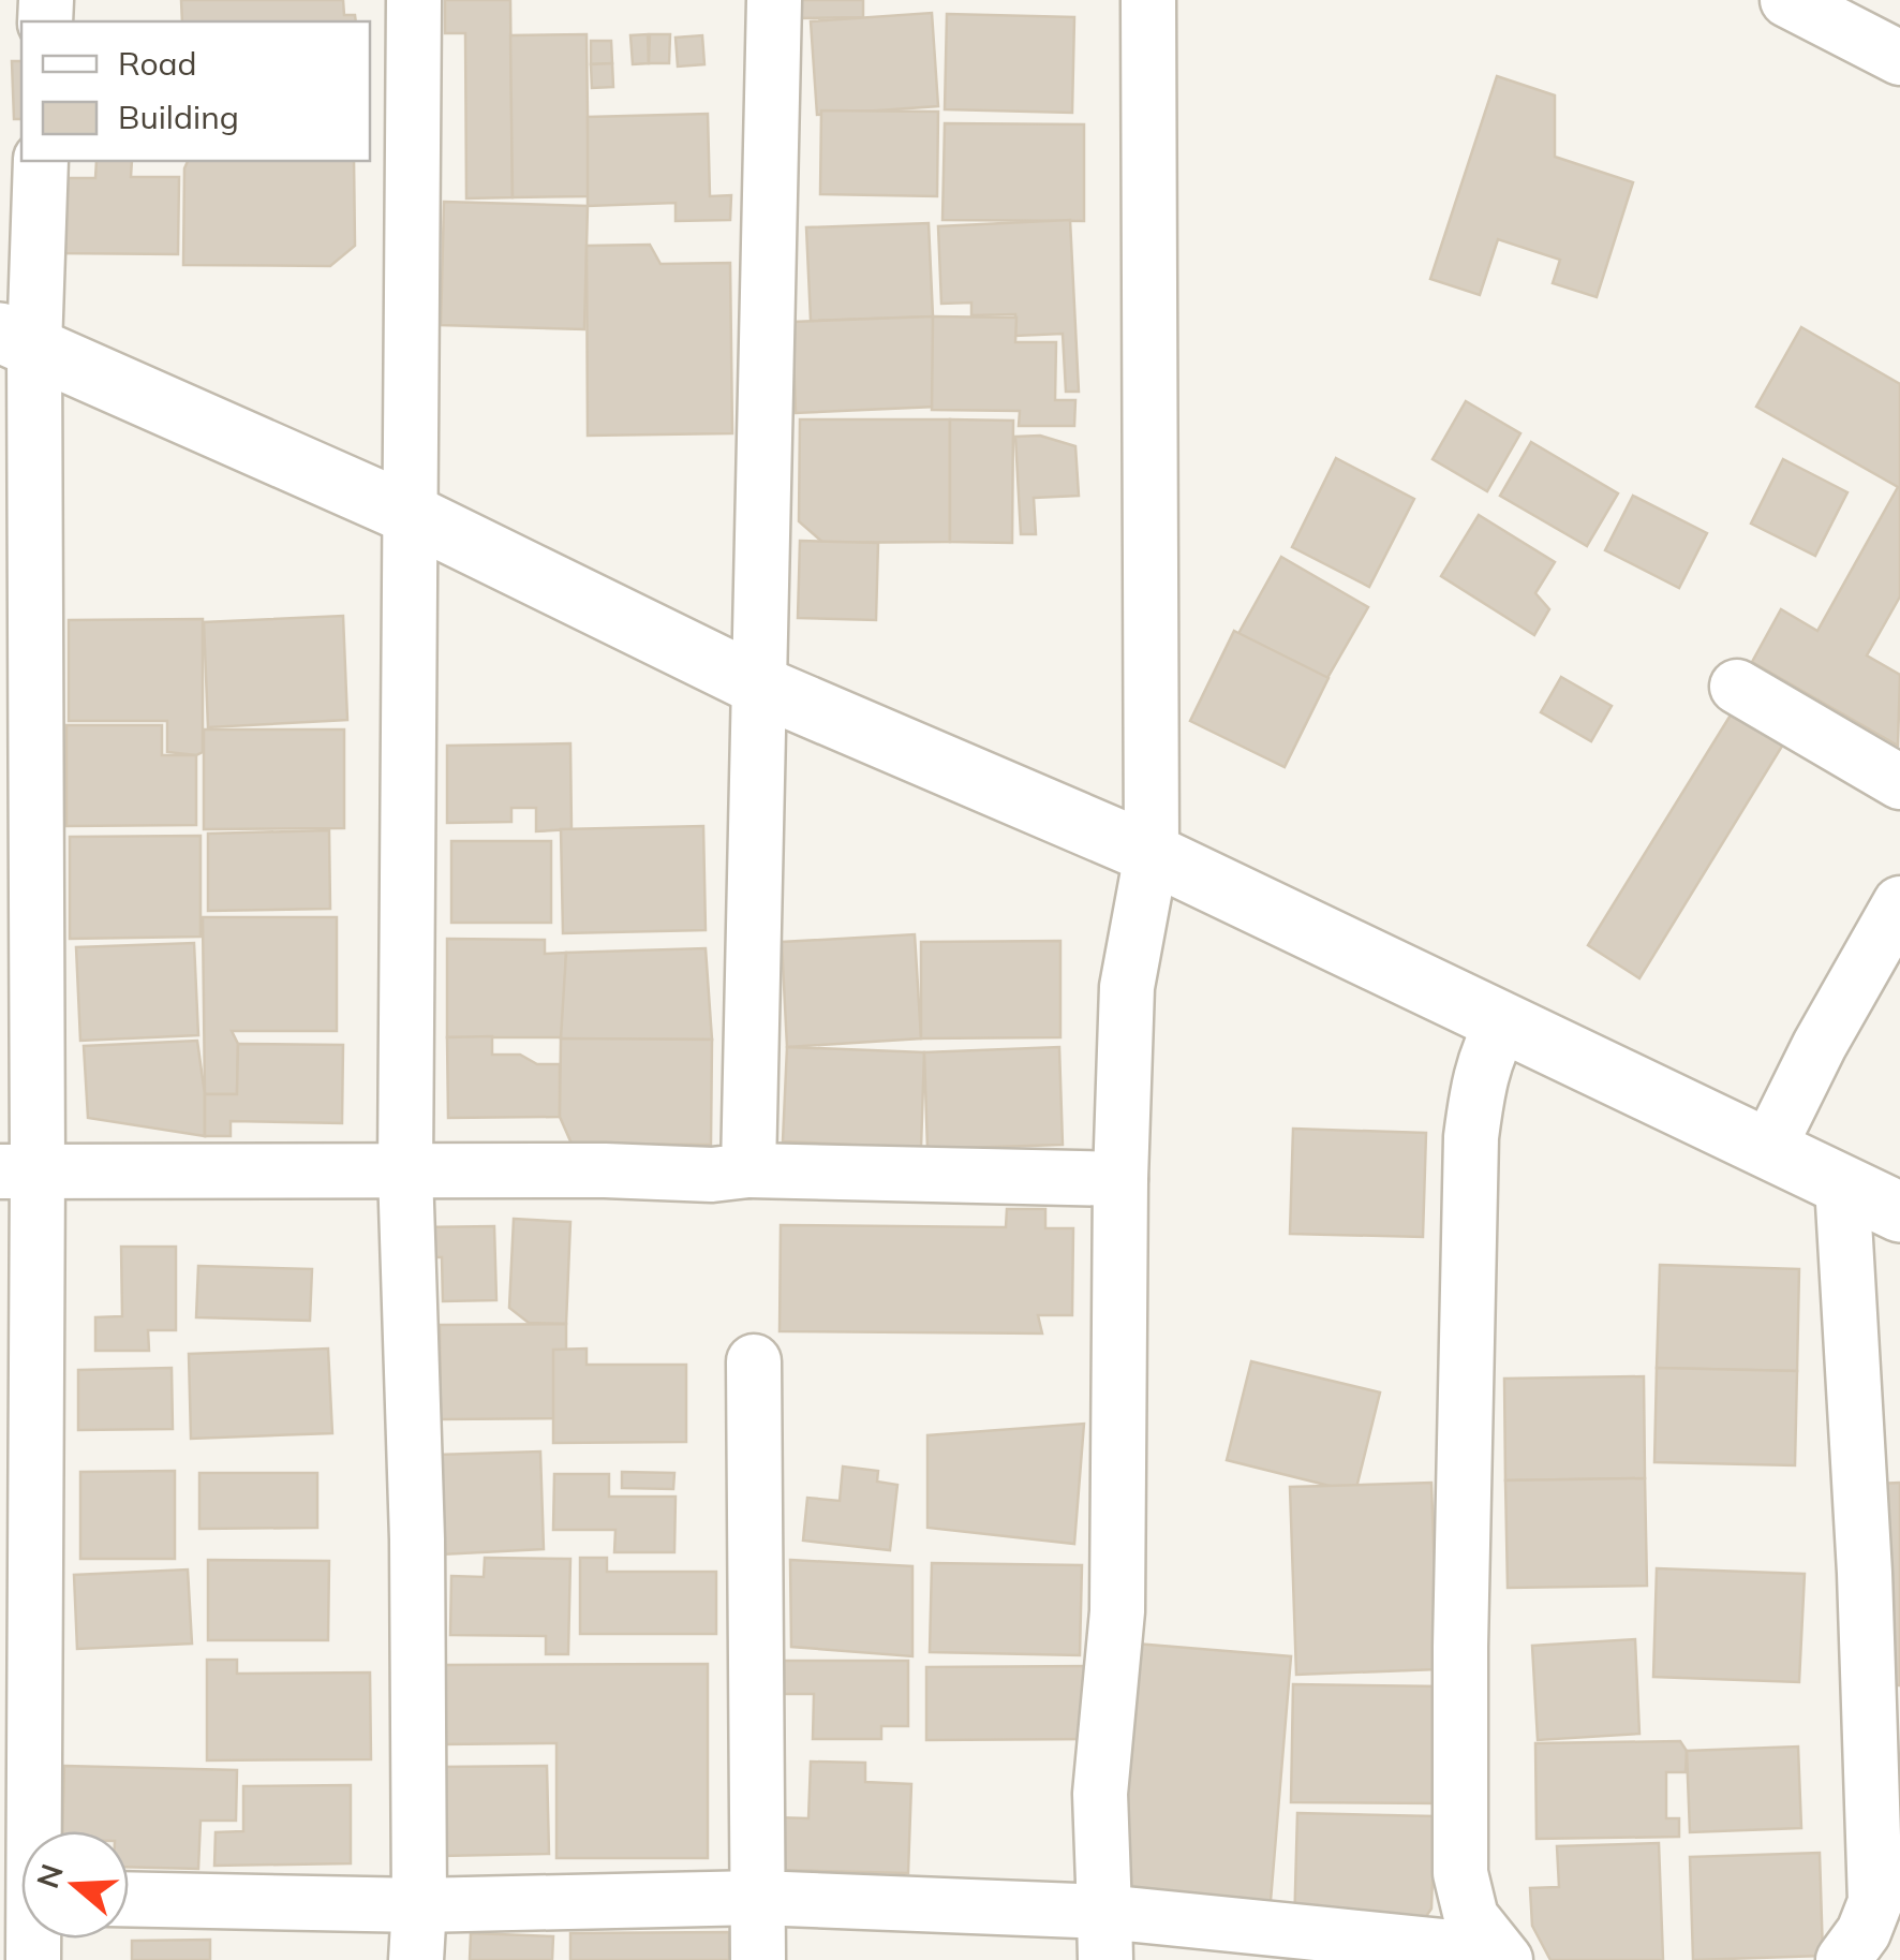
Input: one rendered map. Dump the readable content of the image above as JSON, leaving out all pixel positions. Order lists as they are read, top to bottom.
{
  "legend": ["Road", "Building"],
  "north": "left"
}
